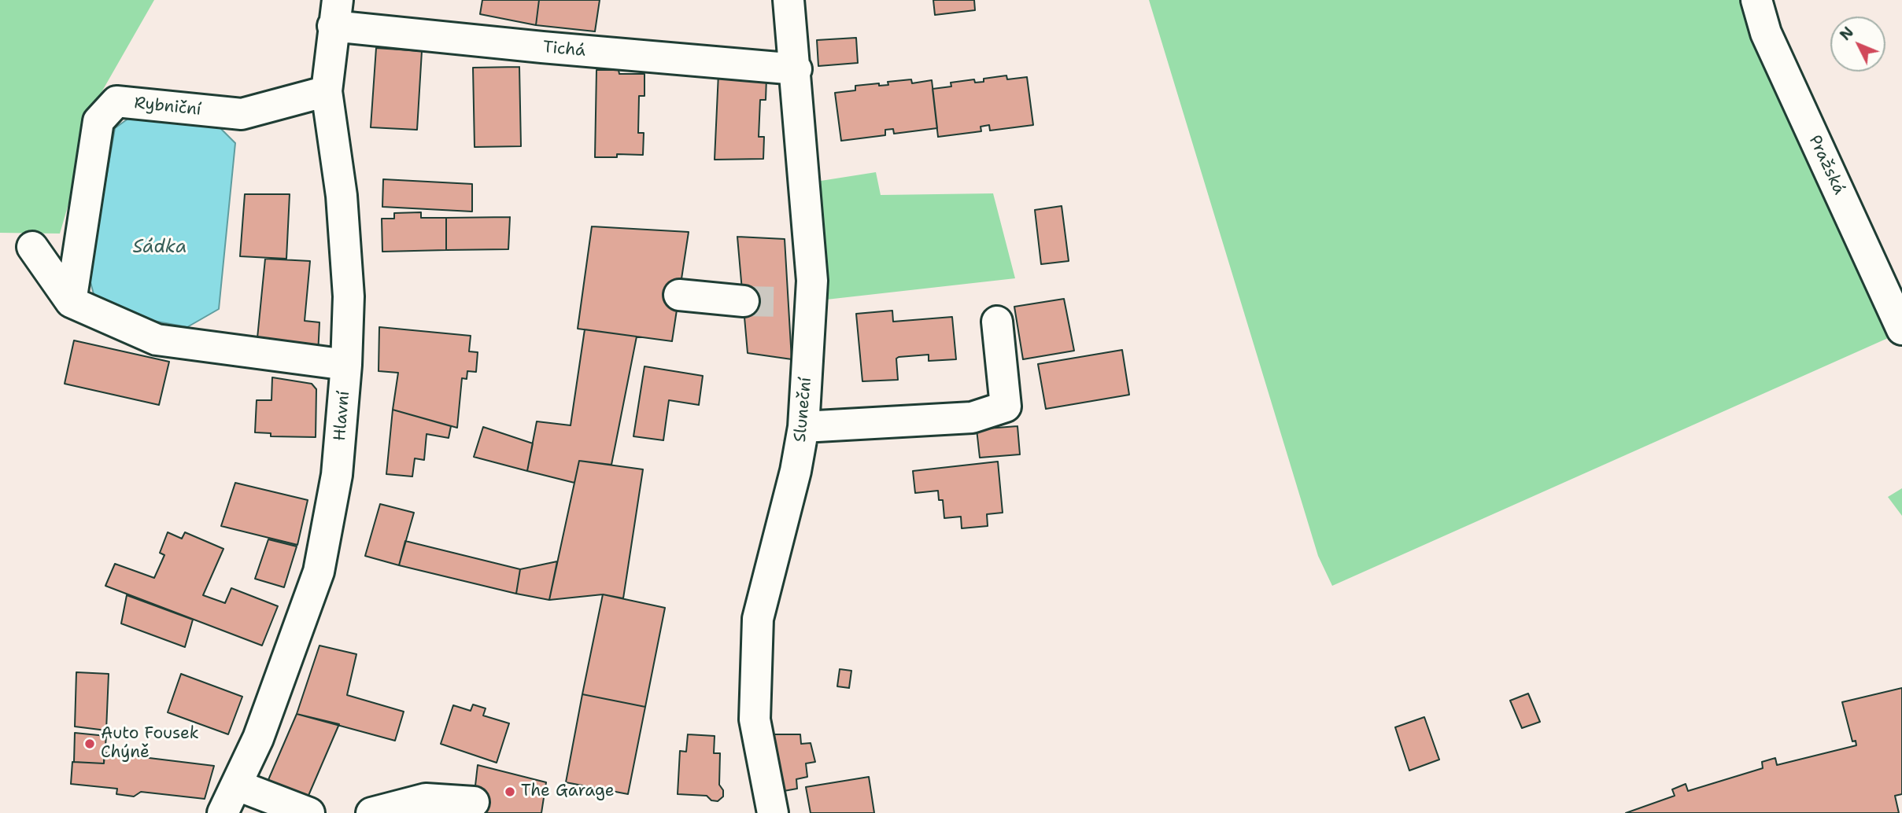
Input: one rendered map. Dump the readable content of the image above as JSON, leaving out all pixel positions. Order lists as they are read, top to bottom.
{
  "streets": {
    "street": [
      "Tichá",
      "Rybniční",
      "Pražská",
      "Sluneční",
      "Hlavní"
    ]
  },
  "crossings": [
    ["Tichá", "Sluneční"],
    ["Tichá", "Hlavní"],
    ["Rybniční", "Hlavní"]
  ],
  "water": ["Sádka"],
  "places": ["Auto Fousek Chýně", "The Garage"],
  "north": "top left"
}
